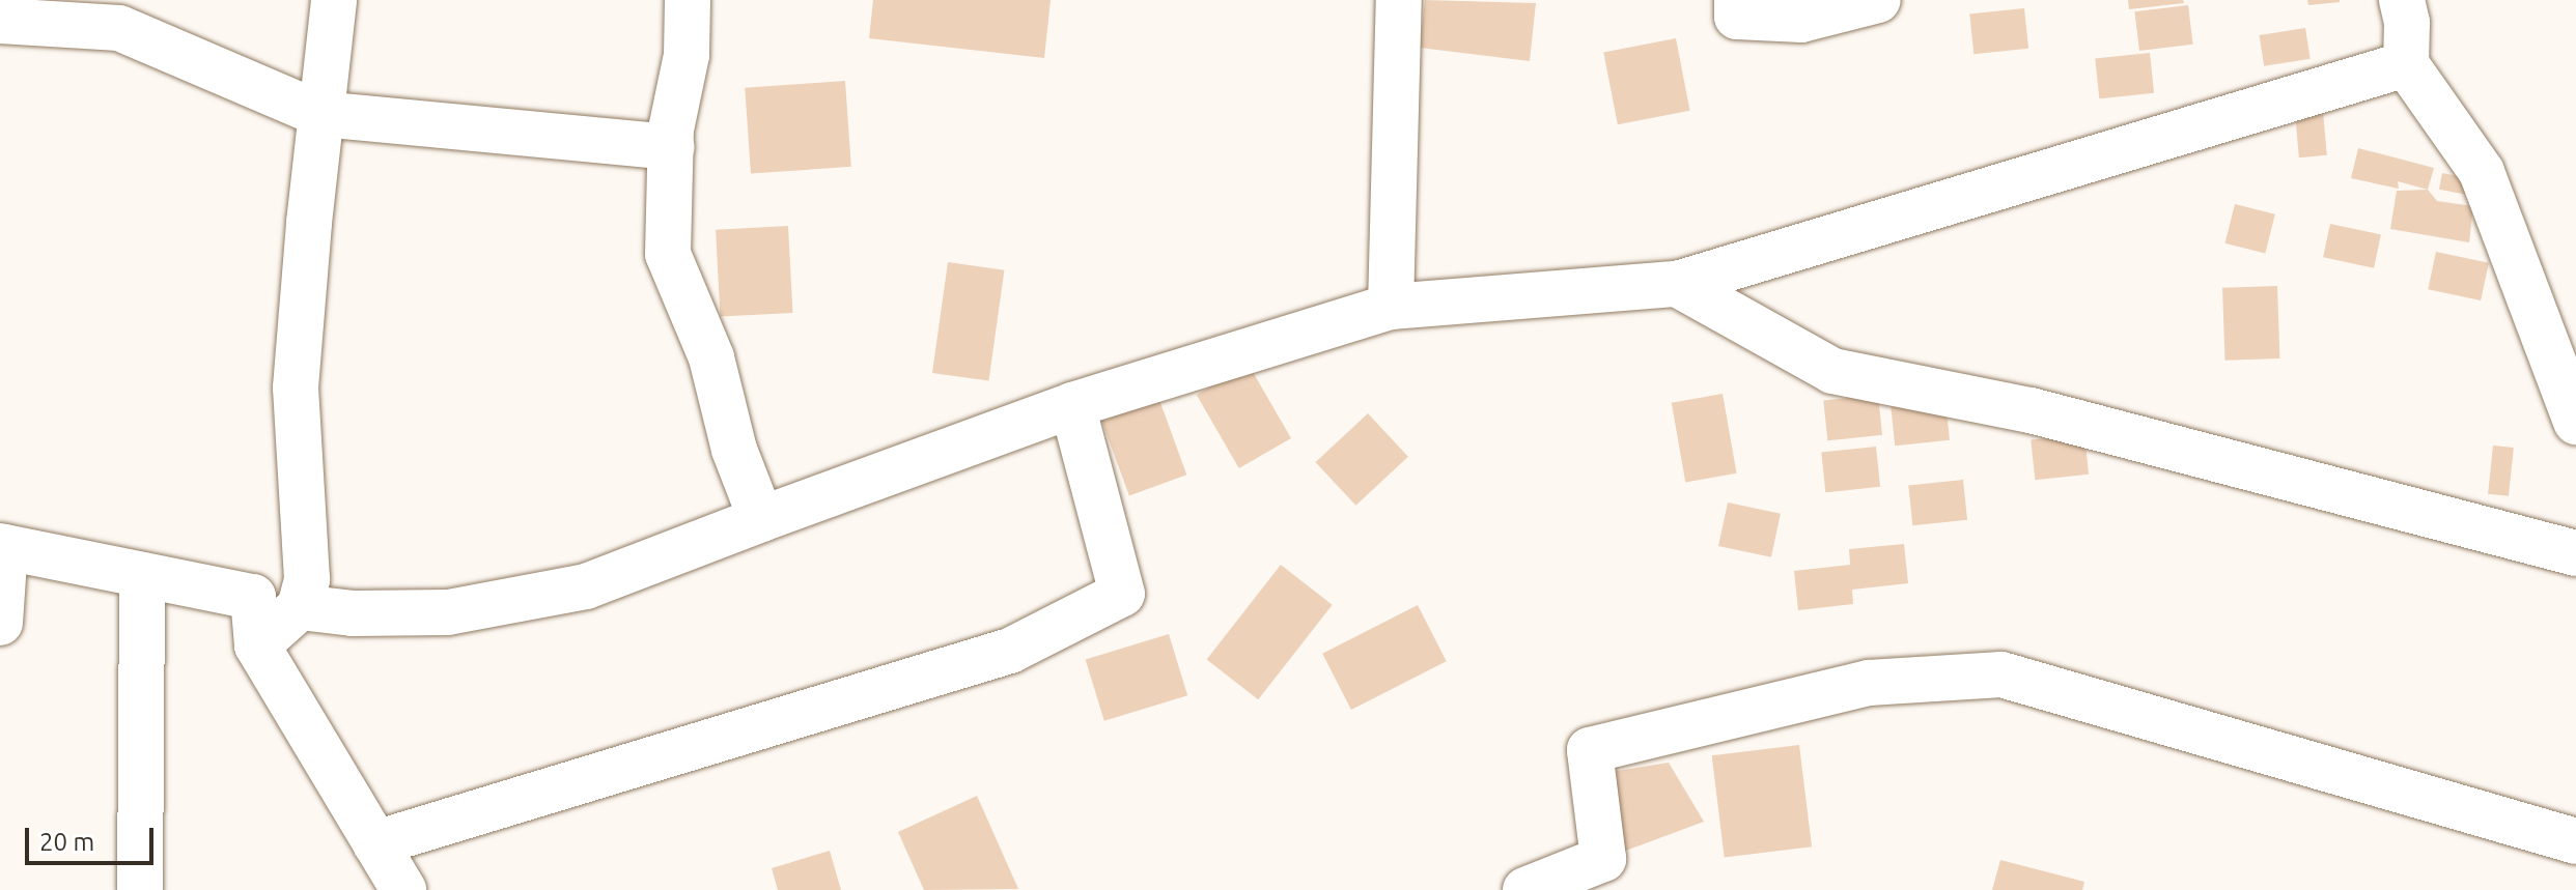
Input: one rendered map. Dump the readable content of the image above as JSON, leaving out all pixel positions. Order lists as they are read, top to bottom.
{
  "scale_bar": "20 m"
}
